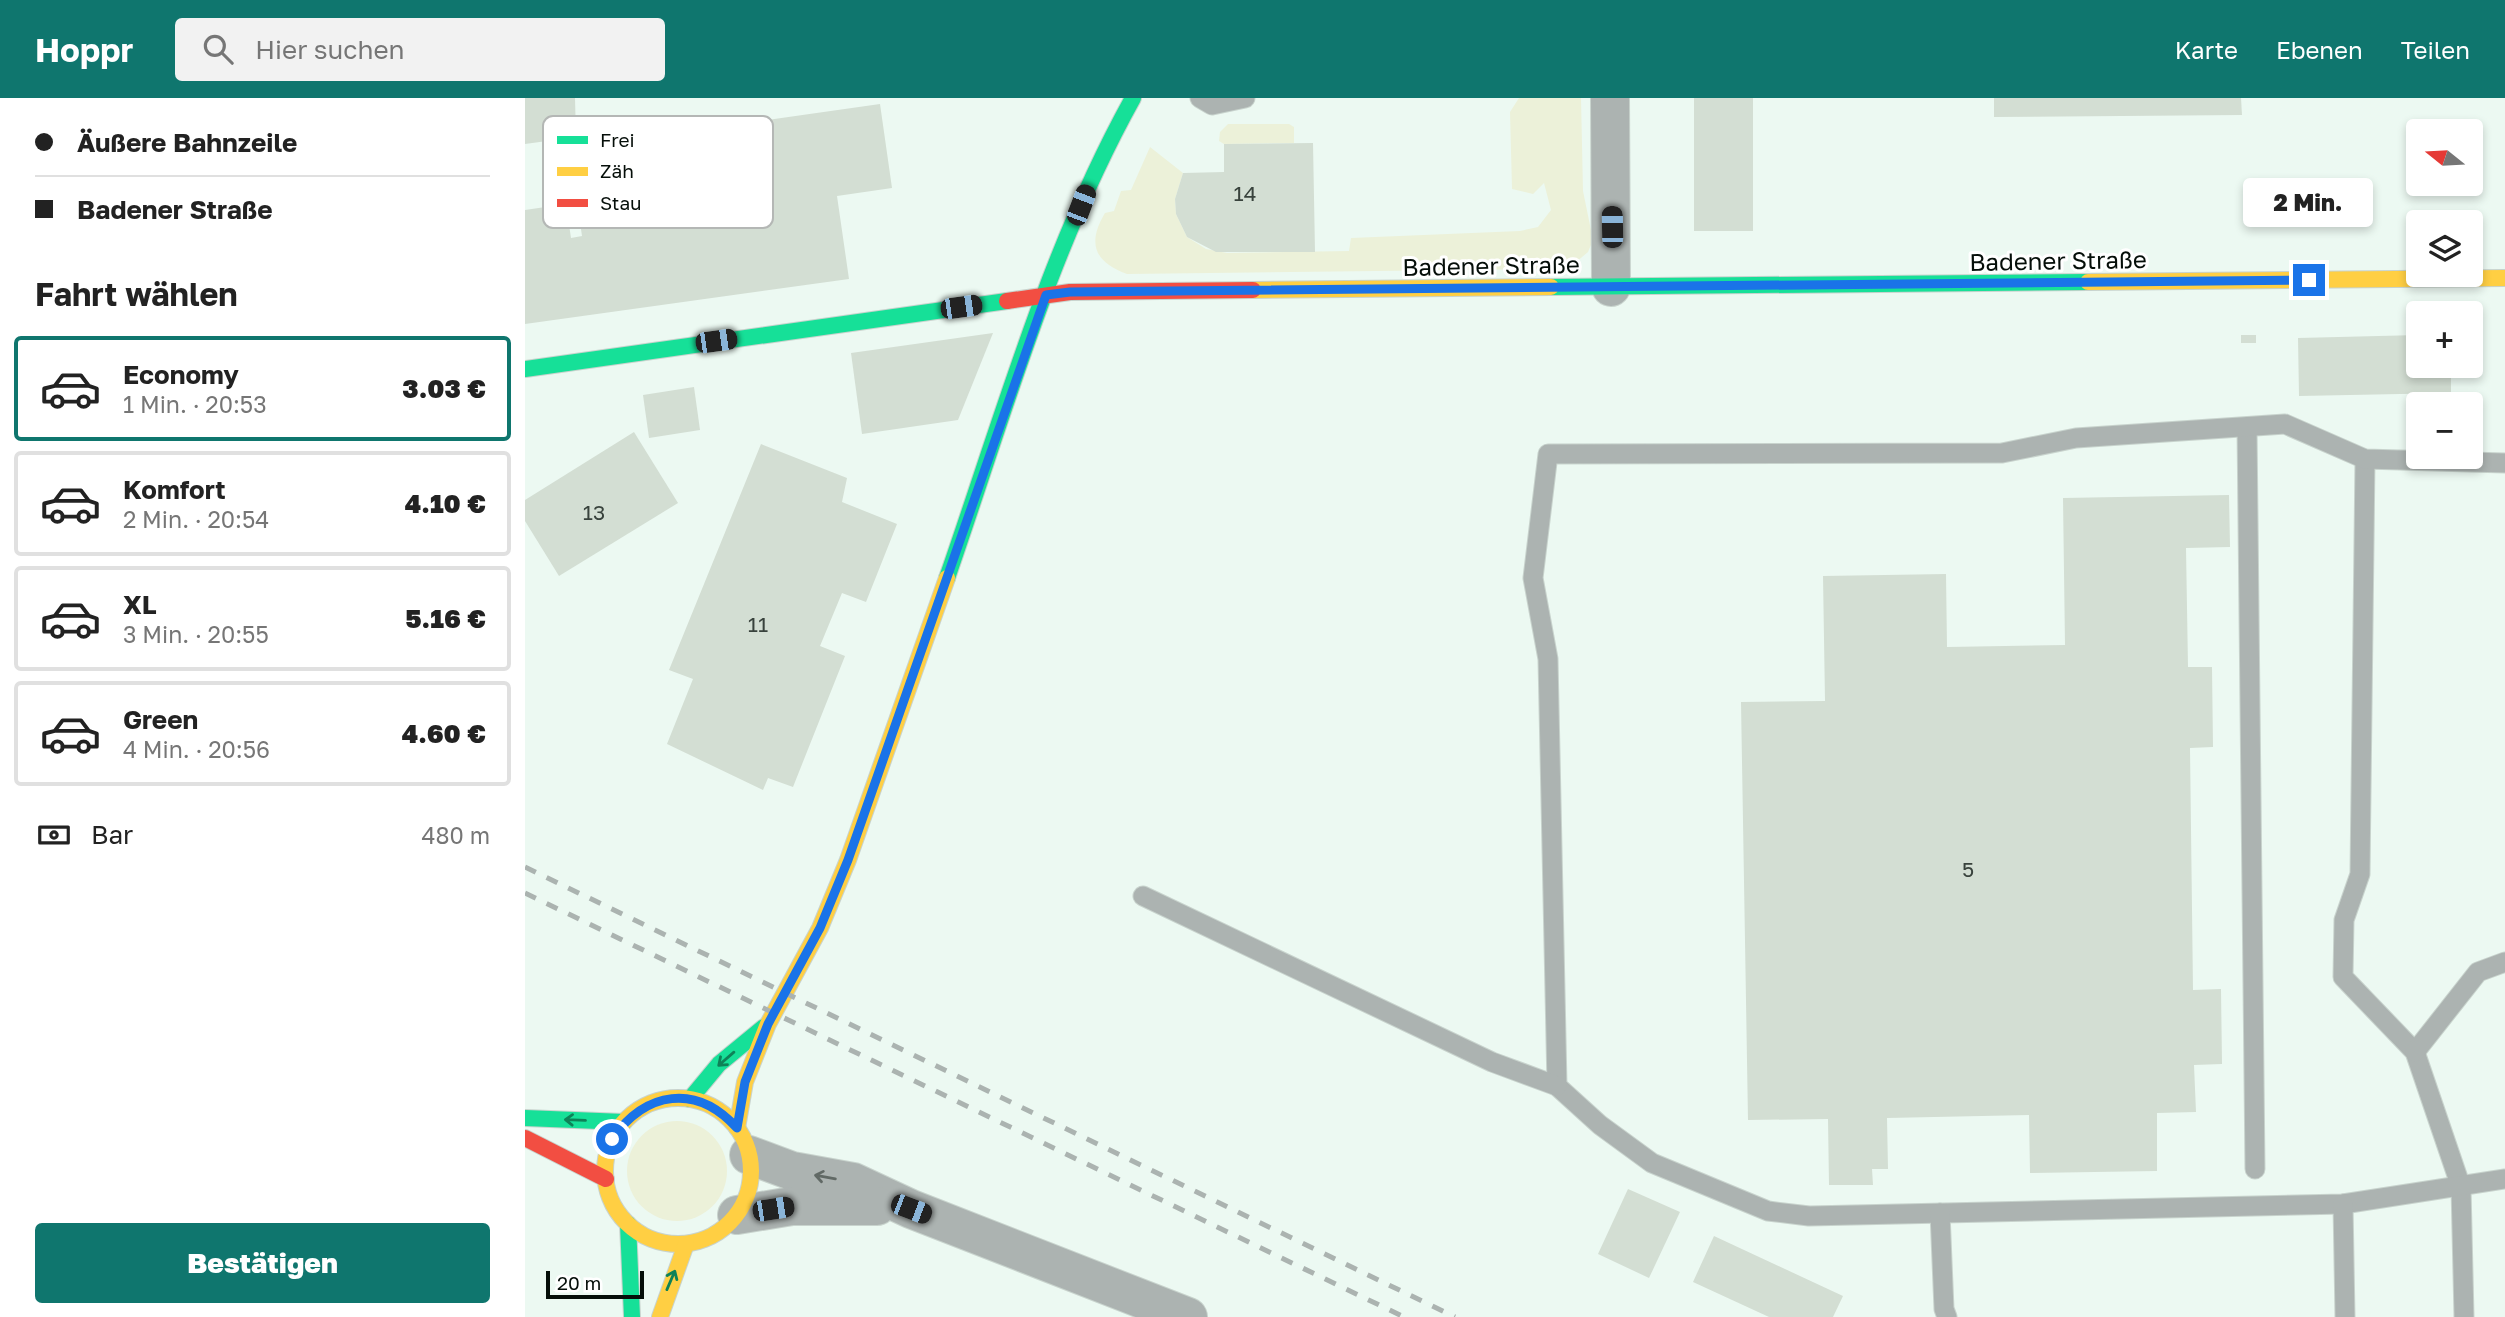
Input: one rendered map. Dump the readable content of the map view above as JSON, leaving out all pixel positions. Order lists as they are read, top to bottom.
{
  "streets": {
    "street": ["Badener Straße"]
  },
  "house_numbers": [
    "14",
    "13",
    "11",
    "5"
  ],
  "legend": ["Frei", "Zäh", "Stau"],
  "scale_bar": "20 m",
  "north": "left",
  "page": {
    "header": "Hoppr",
    "search": "Hier suchen",
    "nav": ["Karte", "Ebenen", "Teilen"],
    "banner": ["Äußere Bahnzeile", "Badener Straße"],
    "map_buttons": ["+", "−"],
    "bubble": "2 Min.",
    "heading": "Fahrt wählen",
    "list": [
      {
        "name": "Economy",
        "note": "1 Min. · 20:53",
        "value": "3.03 €"
      },
      {
        "name": "Komfort",
        "note": "2 Min. · 20:54",
        "value": "4.10 €"
      },
      {
        "name": "XL",
        "note": "3 Min. · 20:55",
        "value": "5.16 €"
      },
      {
        "name": "Green",
        "note": "4 Min. · 20:56",
        "value": "4.60 €"
      }
    ],
    "pay": ["Bar", "480 m"],
    "buttons": "Bestätigen",
    "scale": "20 m"
  }
}
